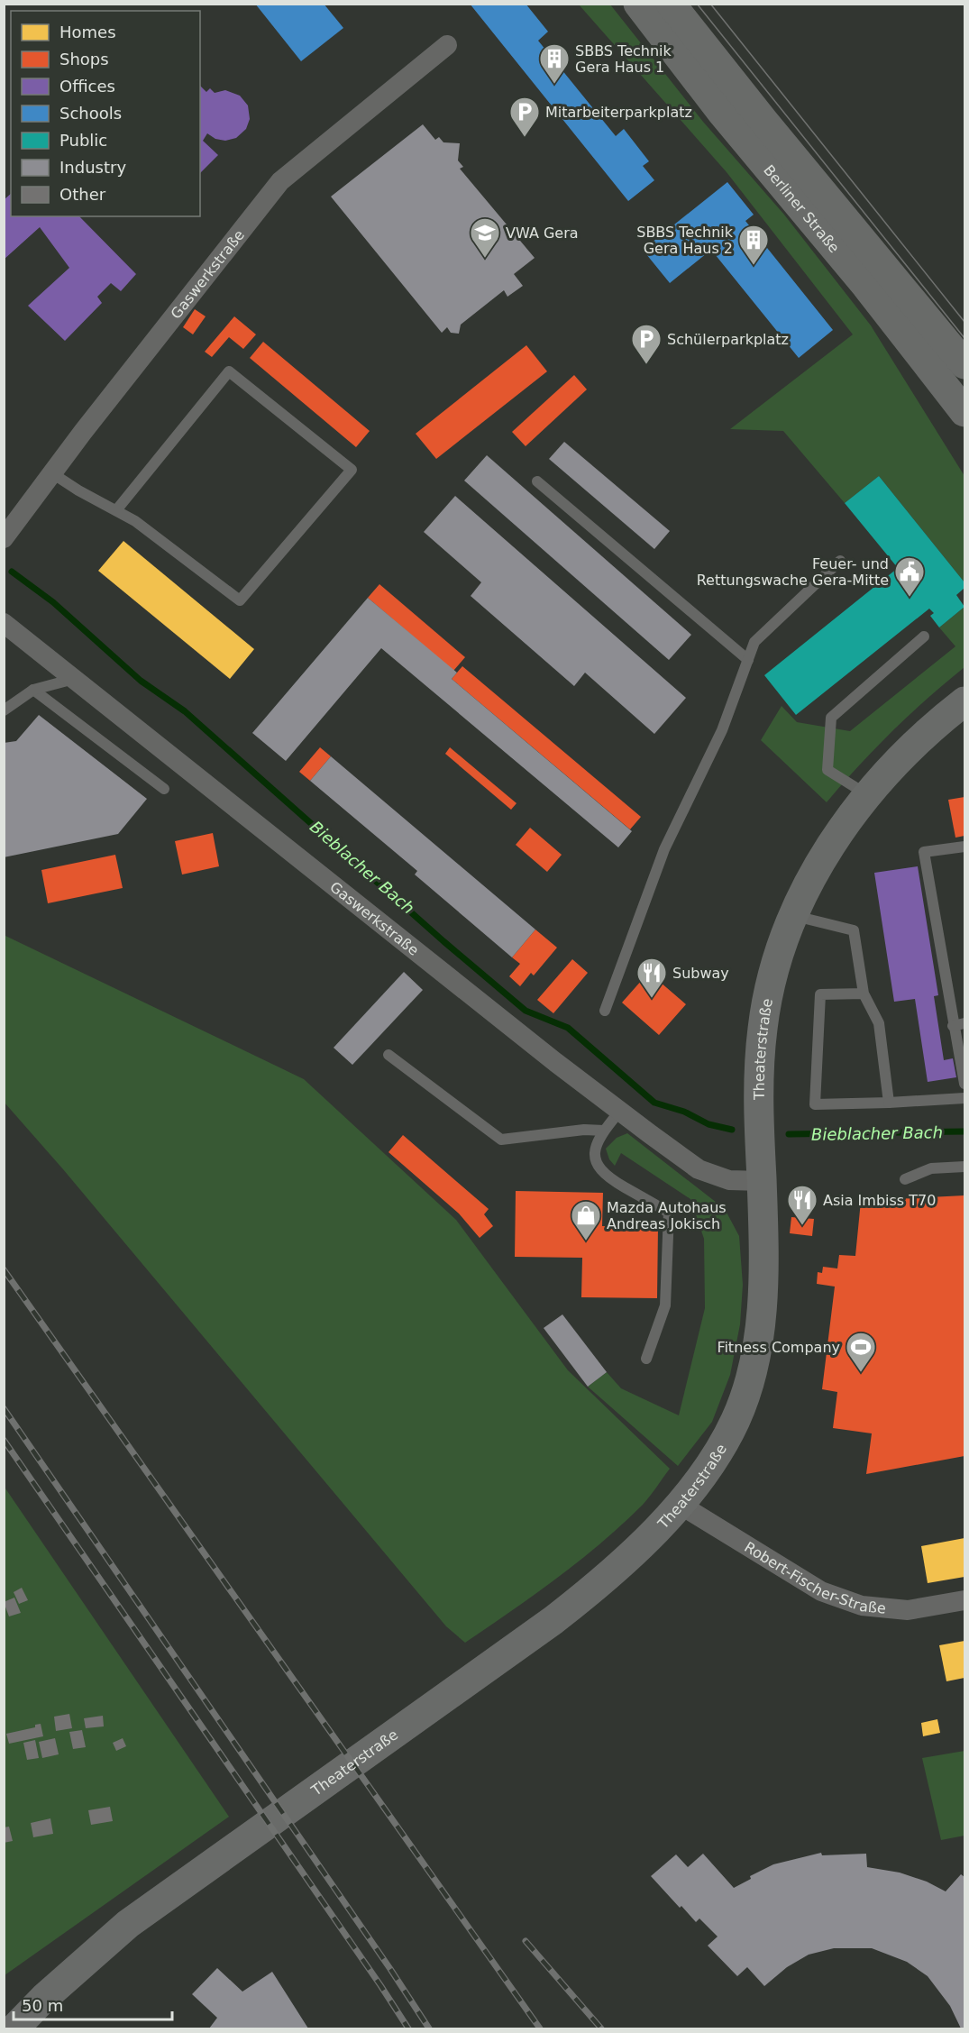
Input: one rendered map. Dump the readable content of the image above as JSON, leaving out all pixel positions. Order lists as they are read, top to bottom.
{
  "streets": {
    "main road": ["Berliner Straße", "Theaterstraße"],
    "street": ["Gaswerkstraße", "Robert-Fischer-Straße"]
  },
  "crossings": [
    ["Gaswerkstraße", "Theaterstraße"],
    ["Theaterstraße", "Robert-Fischer-Straße"]
  ],
  "water": ["Bieblacher Bach"],
  "places": {
    "building": ["SBBS Technik Gera Haus 1", "SBBS Technik Gera Haus 2"],
    "parking": ["Mitarbeiterparkplatz", "Schülerparkplatz"],
    "school or university": ["VWA Gera"],
    "public building": ["Feuer- und Rettungswache Gera-Mitte"],
    "restaurant": ["Subway", "Asia Imbiss T70"],
    "shop": ["Mazda Autohaus Andreas Jokisch"],
    "sports": ["Fitness Company"]
  },
  "legend": [
    "Homes",
    "Shops",
    "Offices",
    "Schools",
    "Public",
    "Industry",
    "Other"
  ],
  "scale_bar": "50 m"
}
